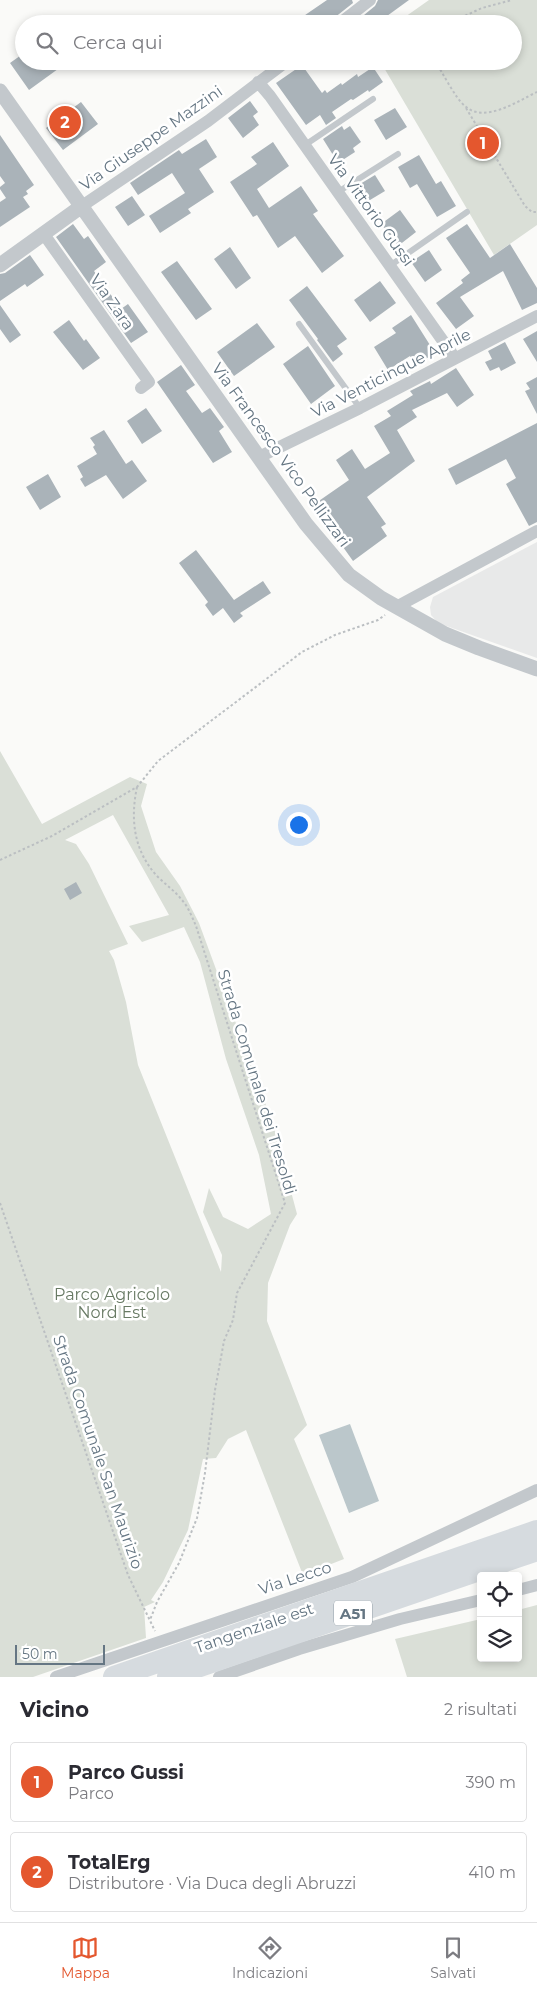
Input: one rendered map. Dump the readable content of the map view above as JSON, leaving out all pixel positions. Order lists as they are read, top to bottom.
{
  "streets": {
    "highway": ["A51", "Tangenziale est"],
    "street": [
      "Via Giuseppe Mazzini",
      "Via Vittorio Gussi",
      "Via Zara",
      "Via Venticinque Aprile",
      "Via Francesco Vico Pellizzari",
      "Via Lecco"
    ],
    "path": ["Strada Comunale dei Tresoldi", "Strada Comunale San Maurizio"]
  },
  "crossings": [
    ["Via Giuseppe Mazzini", "Via Vittorio Gussi"],
    ["Via Giuseppe Mazzini", "Via Francesco Vico Pellizzari"],
    ["Via Vittorio Gussi", "Via Venticinque Aprile"],
    ["Via Venticinque Aprile", "Via Francesco Vico Pellizzari"],
    ["Strada Comunale dei Tresoldi", "Strada Comunale San Maurizio"]
  ],
  "parks": ["Parco Agricolo Nord Est"],
  "scale_bar": "50 m",
  "page": {
    "search": "Cerca qui",
    "pins": ["2", "1"],
    "scale": "50 m",
    "heading": ["Vicino", "2 risultati"],
    "list": [
      {
        "mark": "1",
        "name": "Parco Gussi",
        "note": "Parco",
        "value": "390 m"
      },
      {
        "mark": "2",
        "name": "TotalErg",
        "note": "Distributore · Via Duca degli Abruzzi",
        "value": "410 m"
      }
    ],
    "nav": ["Mappa", "Indicazioni", "Salvati"]
  }
}
